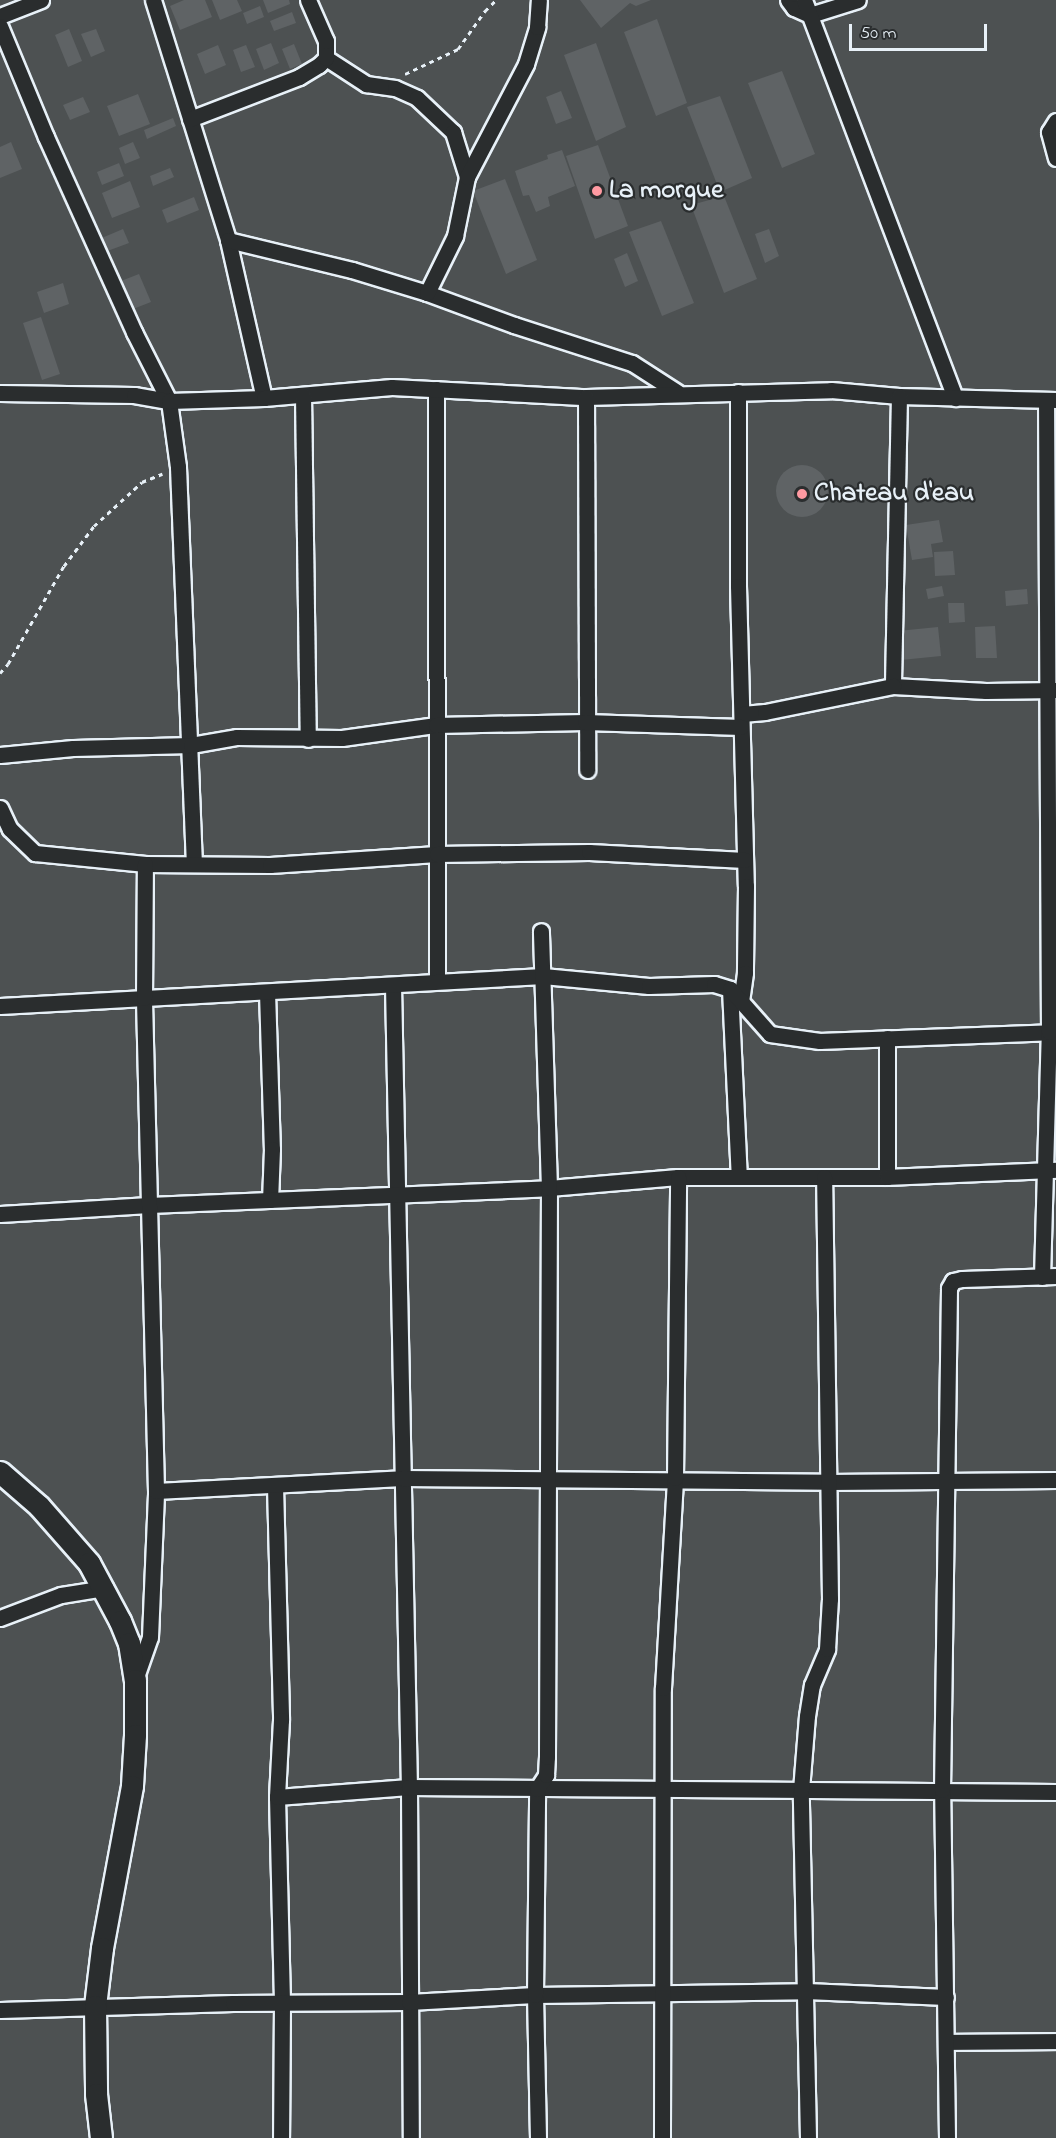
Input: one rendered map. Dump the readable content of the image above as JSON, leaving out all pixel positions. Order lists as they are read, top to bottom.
{
  "places": ["La morgue", "Chateau d'eau"],
  "scale_bar": "50 m"
}
